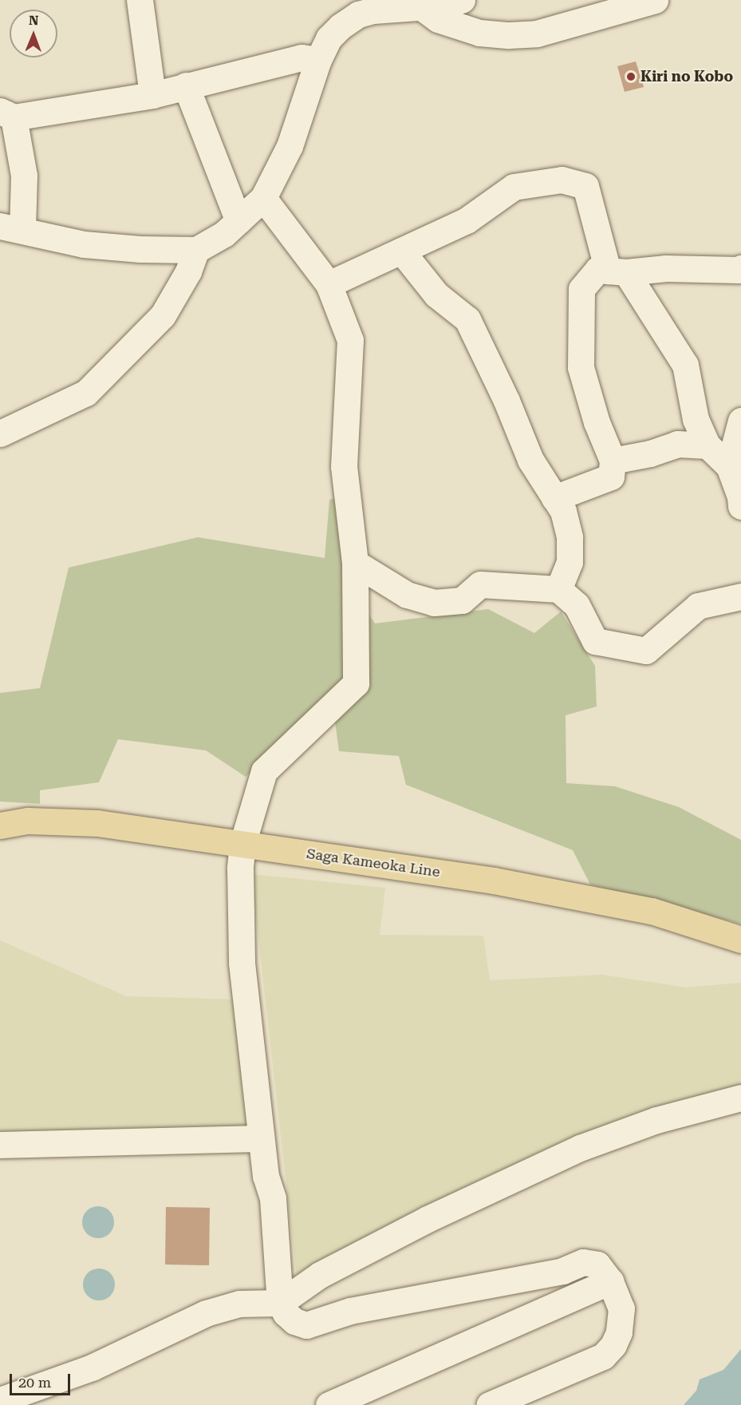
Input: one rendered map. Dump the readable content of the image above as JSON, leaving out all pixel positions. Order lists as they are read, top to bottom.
{
  "streets": {
    "main road": ["Saga Kameoka Line"]
  },
  "places": ["Kiri no Kobo"],
  "scale_bar": "20 m",
  "north": "top"
}
